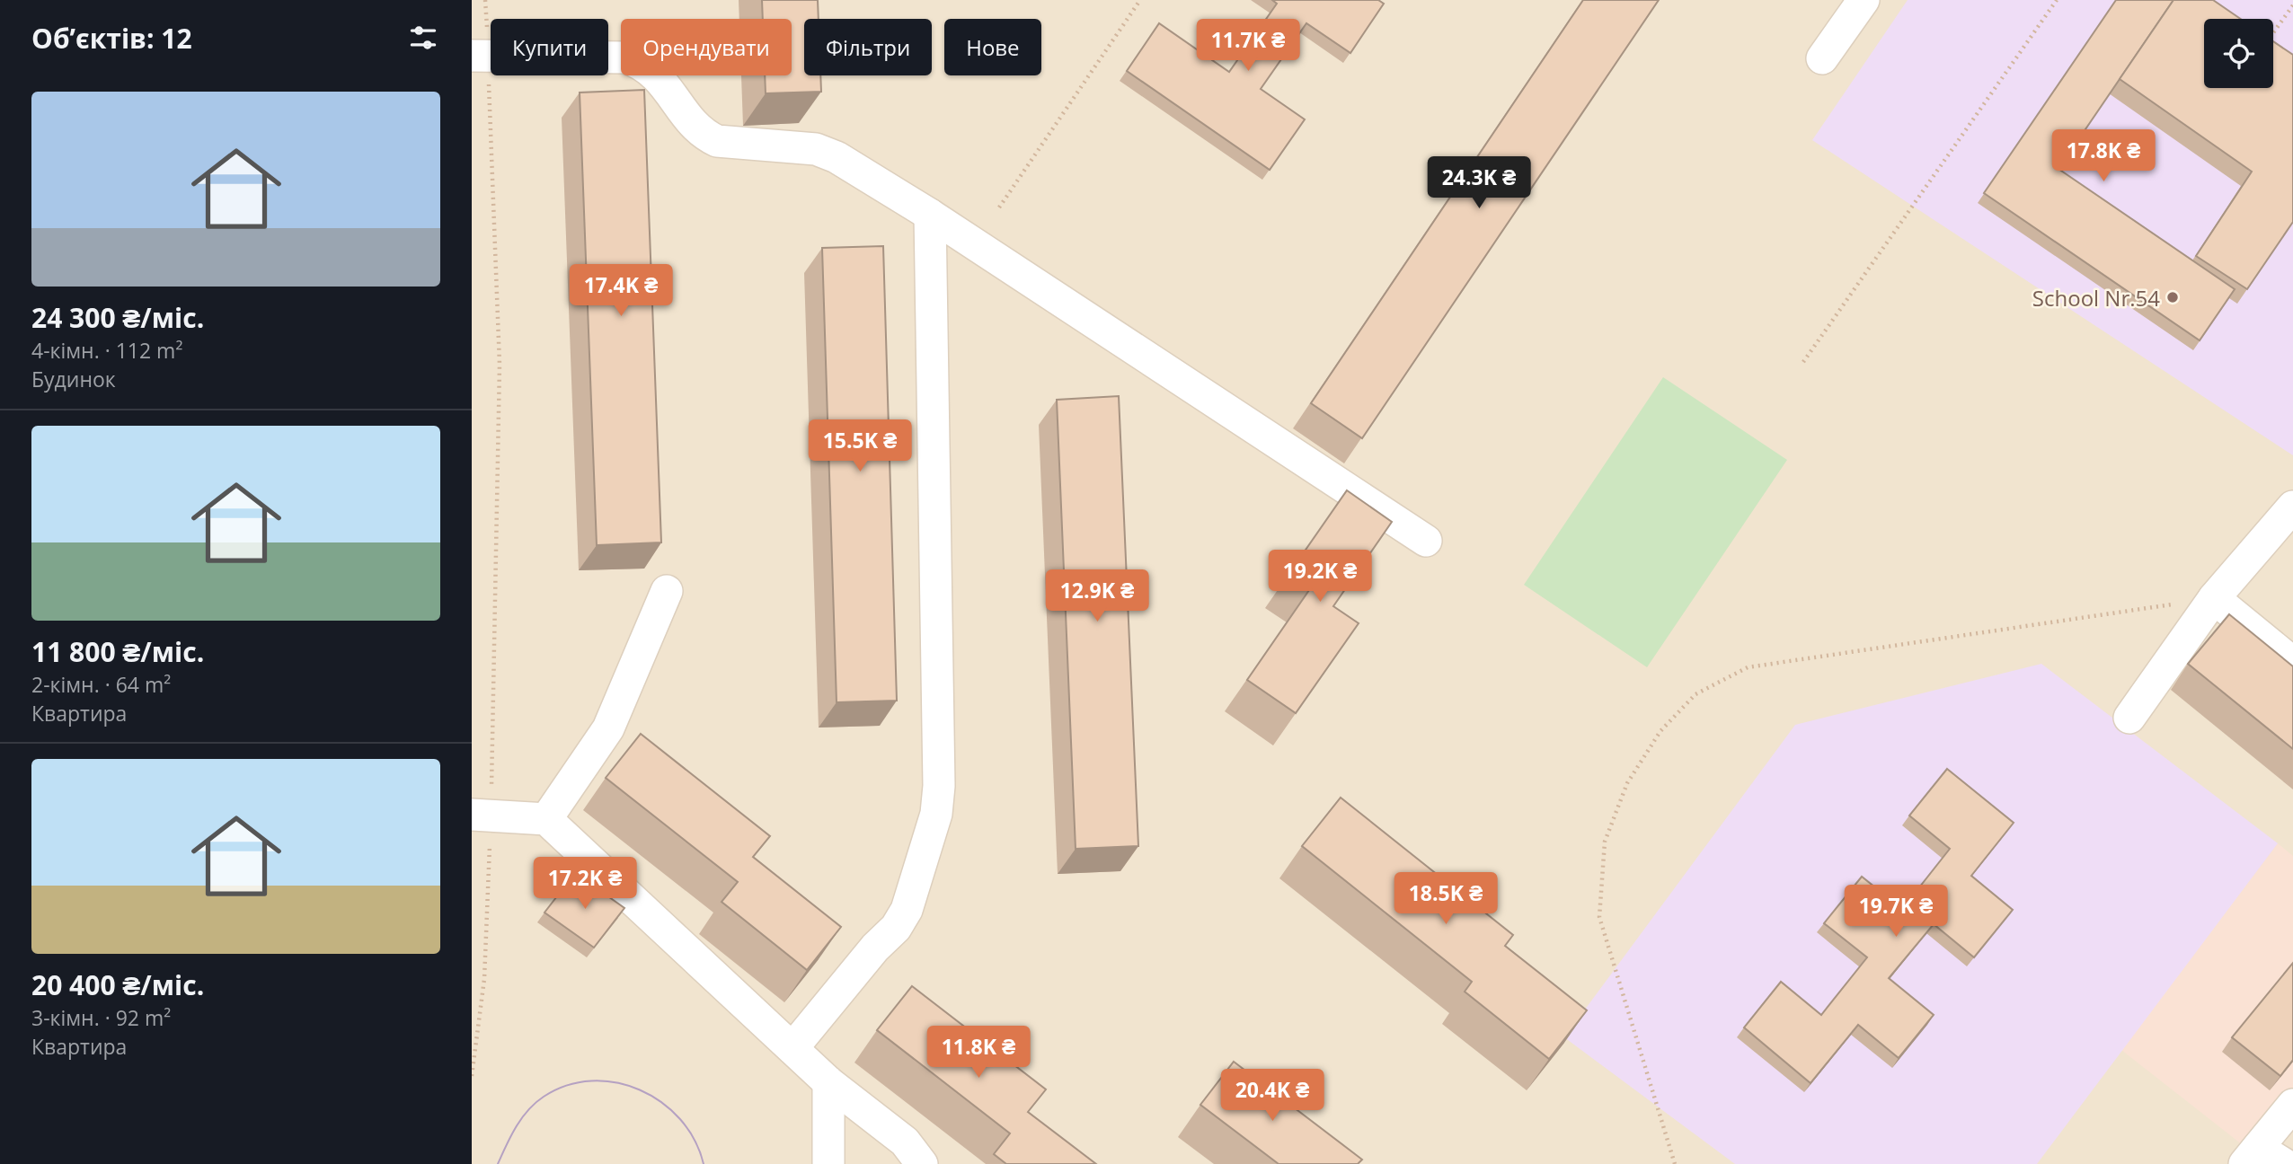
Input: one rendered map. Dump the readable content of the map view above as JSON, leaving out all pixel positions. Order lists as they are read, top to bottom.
{
  "places": ["School Nr.54"],
  "page": {
    "heading": "Об’єктів: 12",
    "price": [
      "11.7K ₴",
      "17.8K ₴",
      "24.3K ₴",
      "17.4K ₴",
      "15.5K ₴",
      "19.2K ₴",
      "12.9K ₴",
      "17.2K ₴",
      "18.5K ₴",
      "19.7K ₴",
      "11.8K ₴",
      "20.4K ₴"
    ],
    "chip": [
      "Купити",
      "Орендувати",
      "Фільтри",
      "Нове"
    ],
    "list": [
      {
        "name": "24 300 ₴/міс.",
        "note": "4-кімн. · 112 m² · Будинок"
      },
      {
        "name": "11 800 ₴/міс.",
        "note": "2-кімн. · 64 m² · Квартира"
      },
      {
        "name": "20 400 ₴/міс.",
        "note": "3-кімн. · 92 m² · Квартира"
      }
    ]
  }
}
